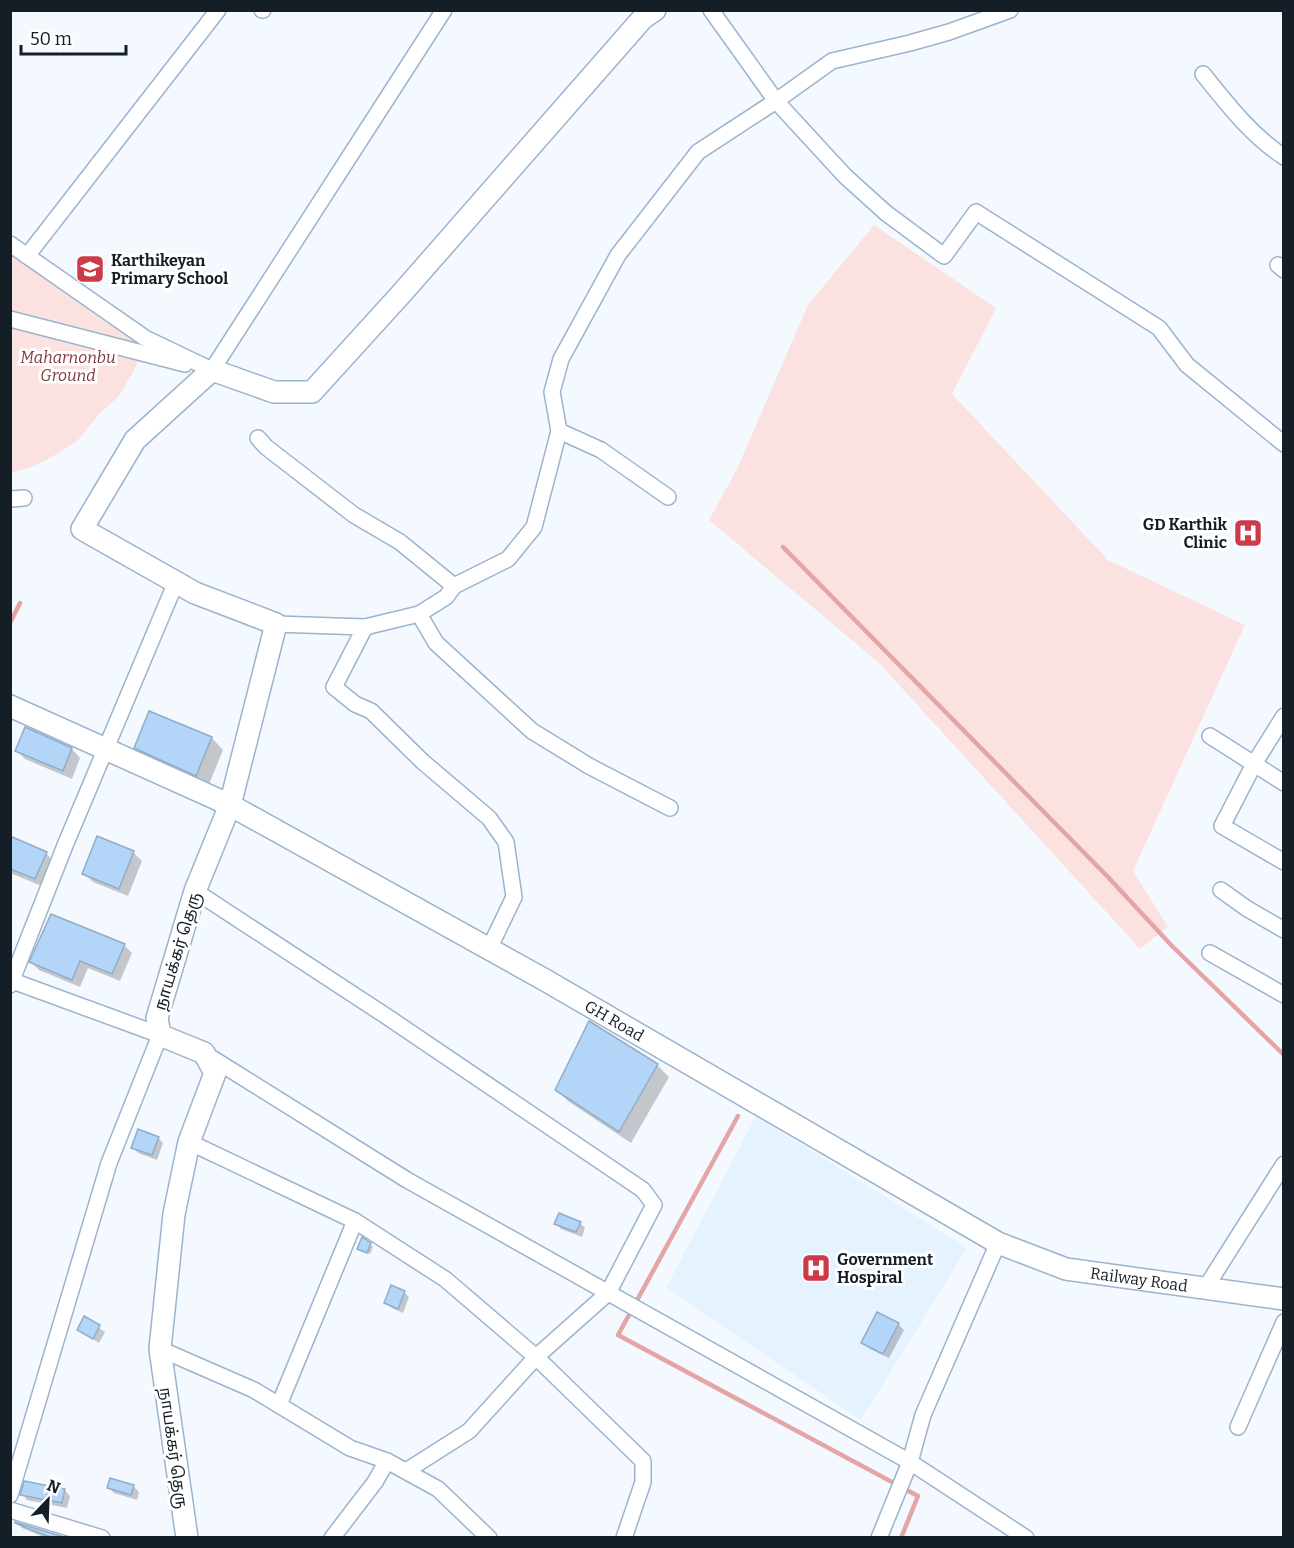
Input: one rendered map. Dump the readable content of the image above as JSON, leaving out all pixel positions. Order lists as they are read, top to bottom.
{
  "streets": {
    "street": ["நாயக்கர் தெரு", "GH Road", "Railway Road"]
  },
  "crossings": [
    ["நாயக்கர் தெரு", "GH Road"],
    ["GH Road", "Railway Road"]
  ],
  "parks": ["Maharnonbu Ground"],
  "places": {
    "school or university": ["Karthikeyan Primary School"],
    "hospital": ["GD Karthik Clinic", "Government Hospiral"]
  },
  "scale_bar": "50 m",
  "north": "top right"
}
